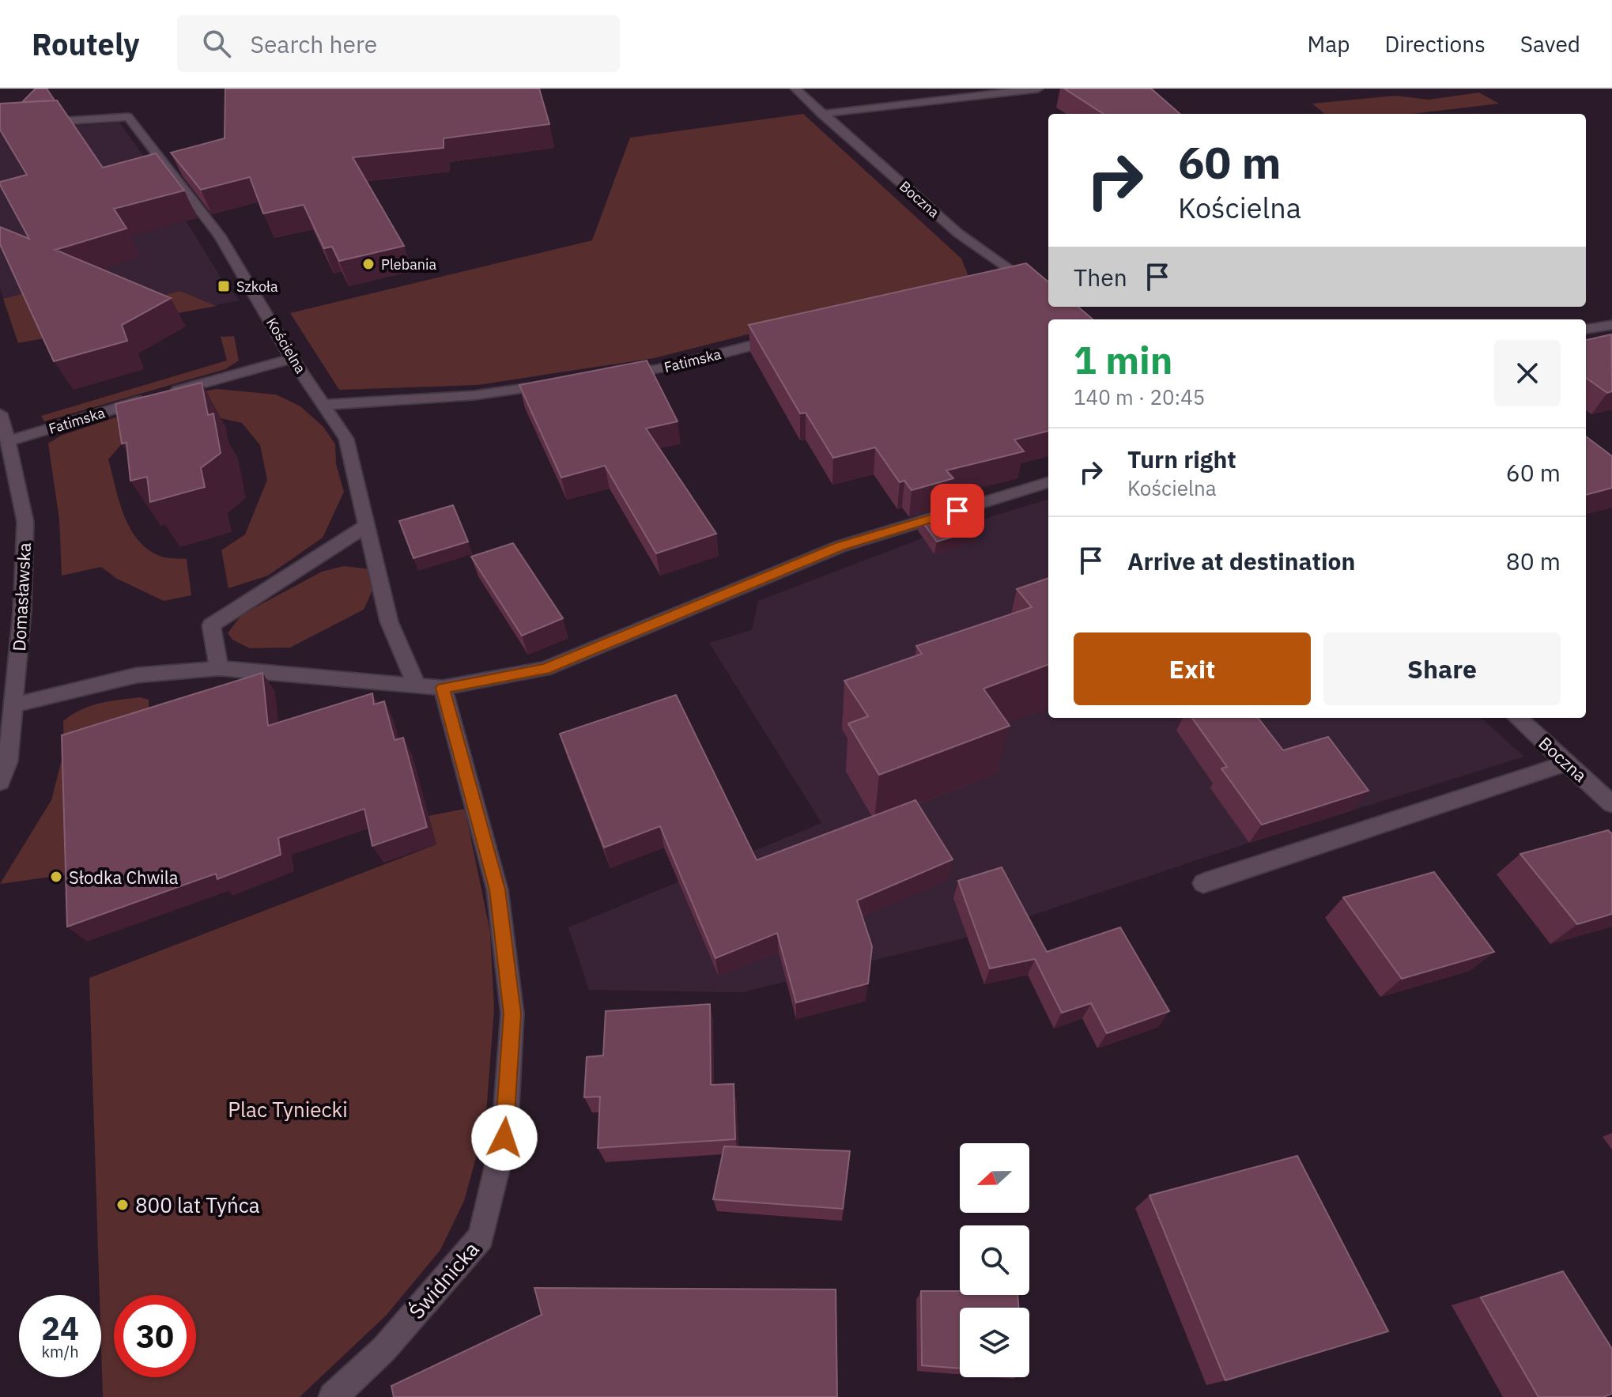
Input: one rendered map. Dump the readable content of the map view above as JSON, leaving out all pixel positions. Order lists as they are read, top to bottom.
{
  "streets": {
    "street": [
      "Boczna",
      "Kościelna",
      "Fatimska",
      "Domasławska",
      "Świdnicka"
    ]
  },
  "crossings": [
    ["Kościelna", "Fatimska"],
    ["Fatimska", "Domasławska"]
  ],
  "parks": ["Plac Tyniecki"],
  "places": {
    "other": ["Plebania", "Słodka Chwila", "800 lat Tyńca"],
    "transit": ["Szkoła"]
  },
  "north": "left",
  "page": {
    "header": "Routely",
    "search": "Search here",
    "nav": ["Map", "Directions", "Saved"],
    "turn": ["60 m", "Kościelna"],
    "then": "Then",
    "heading": ["1 min", "140 m · 20:45"],
    "list": [
      {
        "name": "Turn right",
        "note": "Kościelna",
        "value": "60 m"
      },
      {
        "name": "Arrive at destination",
        "value": "80 m"
      }
    ],
    "buttons": ["Exit", "Share"],
    "speed": "24 km/h",
    "limit": "30"
  }
}
